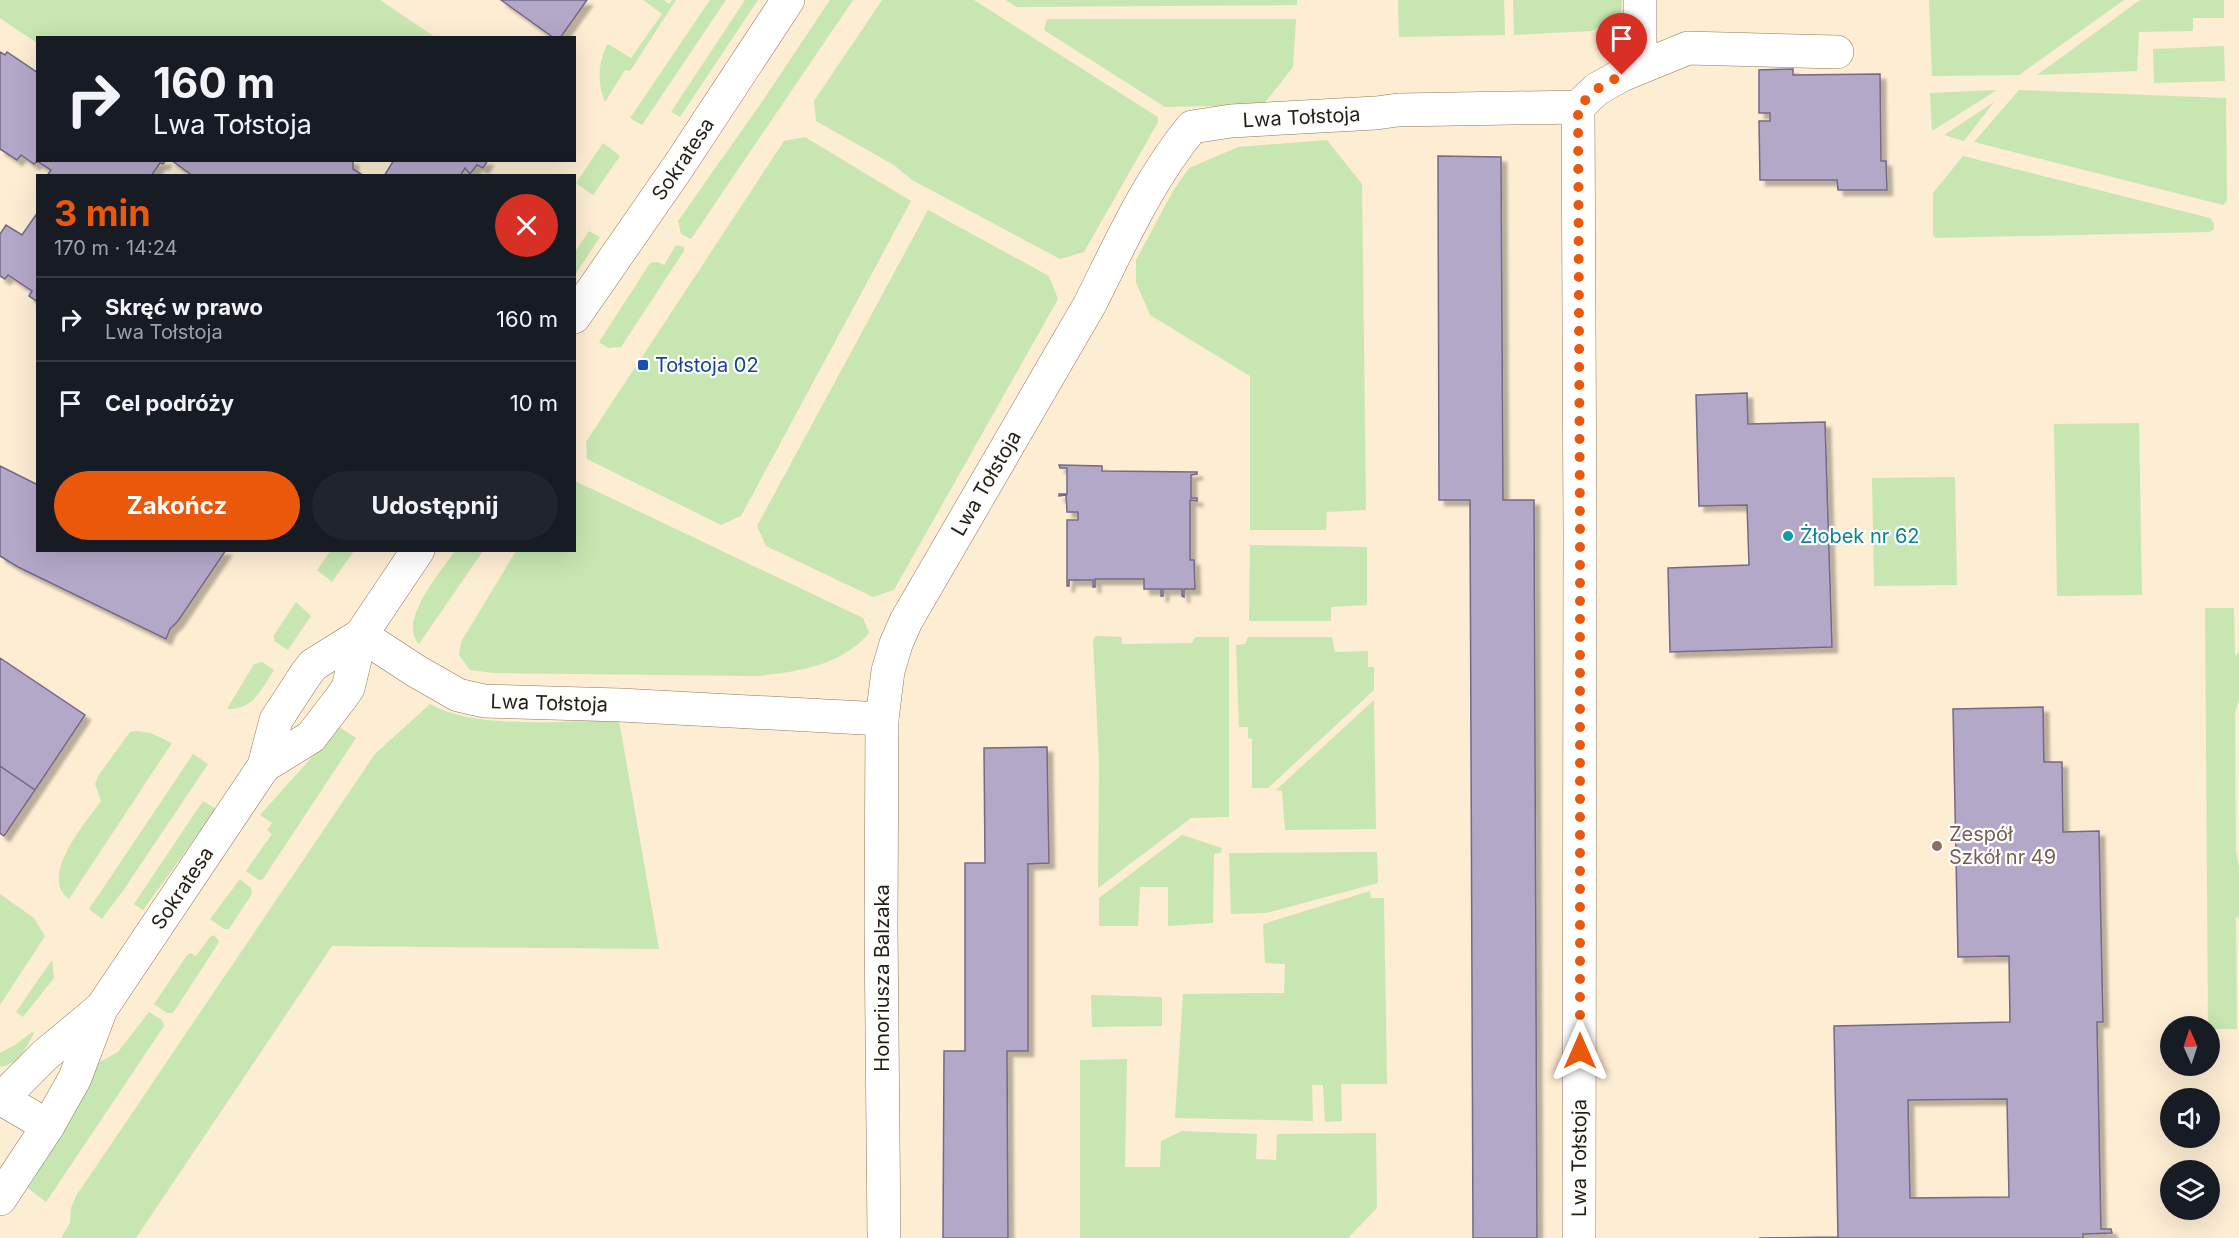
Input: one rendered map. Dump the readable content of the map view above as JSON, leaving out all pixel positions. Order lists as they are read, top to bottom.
{
  "streets": {
    "street": ["Lwa Tołstoja", "Sokratesa", "Honoriusza Balzaka"]
  },
  "crossings": [
    ["Lwa Tołstoja", "Sokratesa"],
    ["Lwa Tołstoja", "Honoriusza Balzaka"]
  ],
  "places": {
    "transit": ["Tołstoja 02"],
    "other": ["Żłobek nr 62", "Zespół Szkół nr 49"]
  },
  "north": "top",
  "page": {
    "turn": ["160 m", "Lwa Tołstoja"],
    "heading": ["3 min", "170 m · 14:24"],
    "list": [
      {
        "name": "Skręć w prawo",
        "note": "Lwa Tołstoja",
        "value": "160 m"
      },
      {
        "name": "Cel podróży",
        "value": "10 m"
      }
    ],
    "buttons": ["Zakończ", "Udostępnij"]
  }
}
